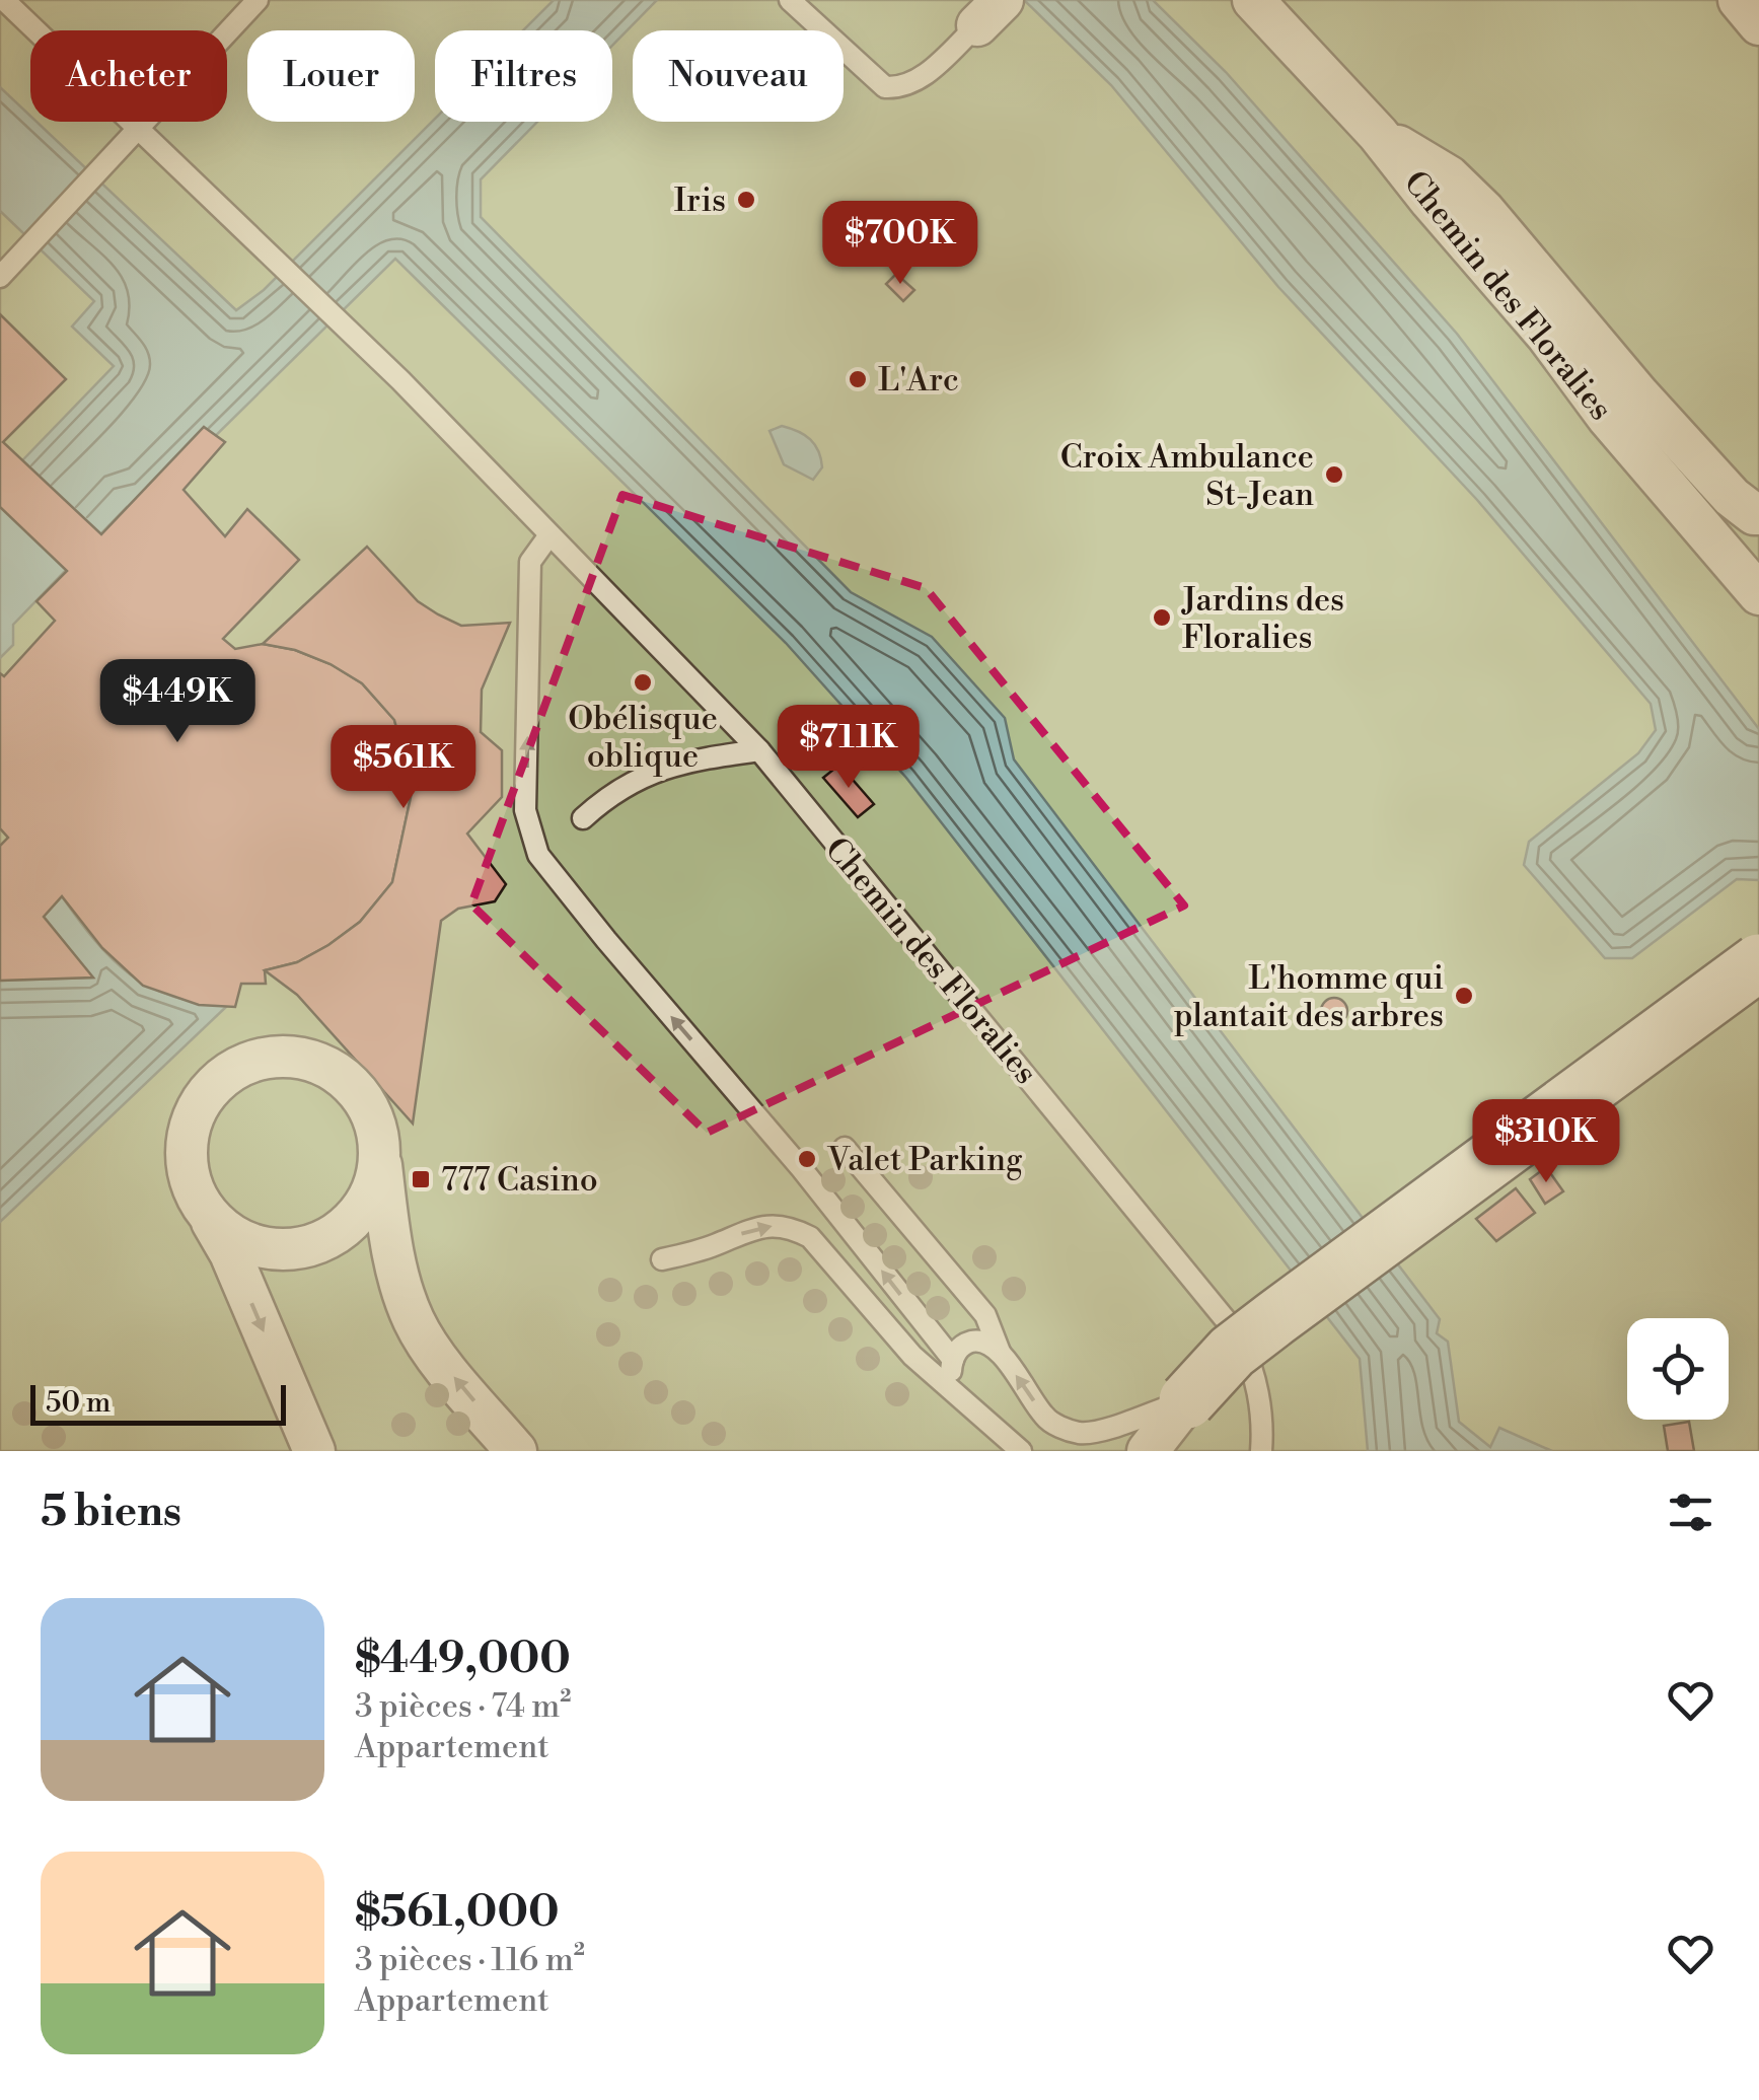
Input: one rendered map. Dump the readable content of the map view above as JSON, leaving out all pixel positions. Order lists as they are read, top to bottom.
{
  "streets": {
    "street": ["Chemin des Floralies"]
  },
  "places": {
    "other": [
      "Iris",
      "L'Arc",
      "Croix Ambulance St-Jean",
      "Jardins des Floralies",
      "Obélisque oblique",
      "L'homme qui plantait des arbres",
      "Valet Parking"
    ],
    "transit": ["777 Casino"]
  },
  "scale_bar": "50 m",
  "page": {
    "chip": [
      "Acheter",
      "Louer",
      "Filtres",
      "Nouveau"
    ],
    "price": [
      "$700K",
      "$449K",
      "$711K",
      "$561K",
      "$310K"
    ],
    "scale": "50 m",
    "heading": "5 biens",
    "list": [
      {
        "name": "$449,000",
        "note": "3 pièces · 74 m² · Appartement"
      },
      {
        "name": "$561,000",
        "note": "3 pièces · 116 m² · Appartement"
      }
    ]
  }
}
